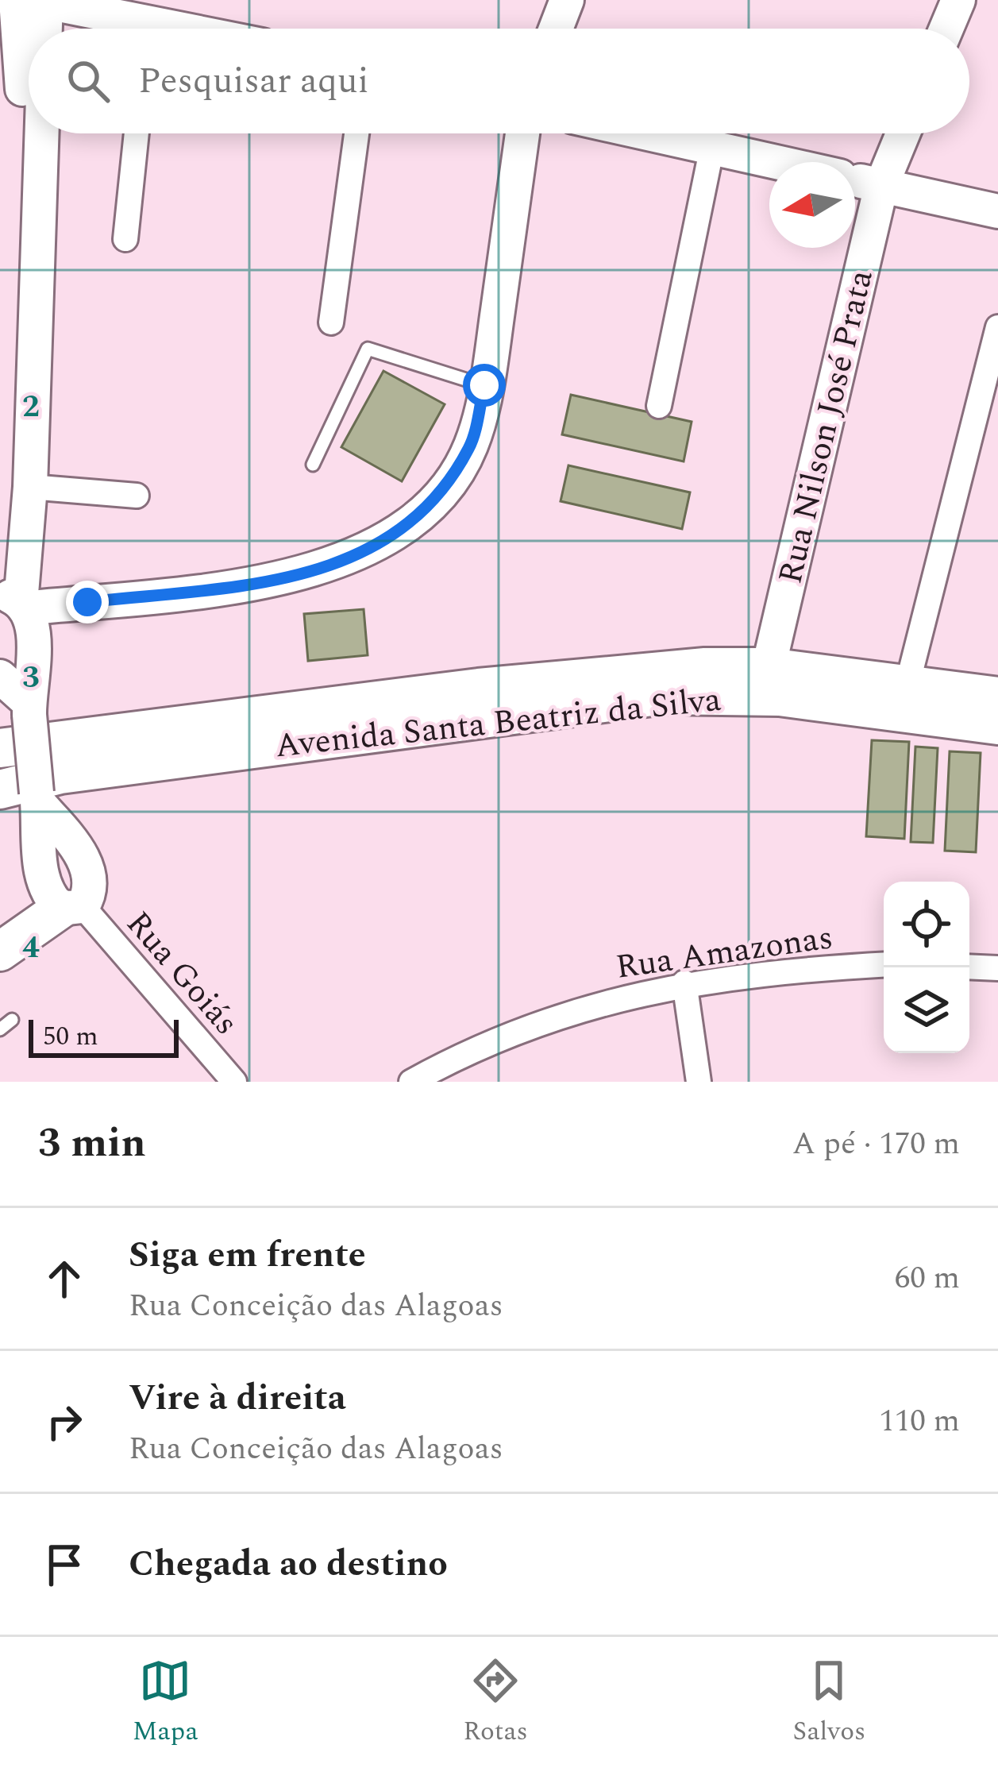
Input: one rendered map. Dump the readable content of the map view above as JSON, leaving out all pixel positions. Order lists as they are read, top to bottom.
{
  "streets": {
    "main road": ["Avenida Santa Beatriz da Silva"],
    "street": ["Rua Nilson José Prata", "Rua Amazonas", "Rua Goiás"]
  },
  "crossings": [
    ["Rua Nilson José Prata", "Avenida Santa Beatriz da Silva"]
  ],
  "scale_bar": "50 m",
  "north": "left",
  "page": {
    "search": "Pesquisar aqui",
    "scale": "50 m",
    "heading": ["3 min", "A pé · 170 m"],
    "list": [
      ["Siga em frente", "Rua Conceição das Alagoas", "60 m"],
      ["Vire à direita", "Rua Conceição das Alagoas", "110 m"],
      "Chegada ao destino"
    ],
    "nav": ["Mapa", "Rotas", "Salvos"]
  },
  "grid": {
    "rows": ["2", "3", "4"]
  }
}
